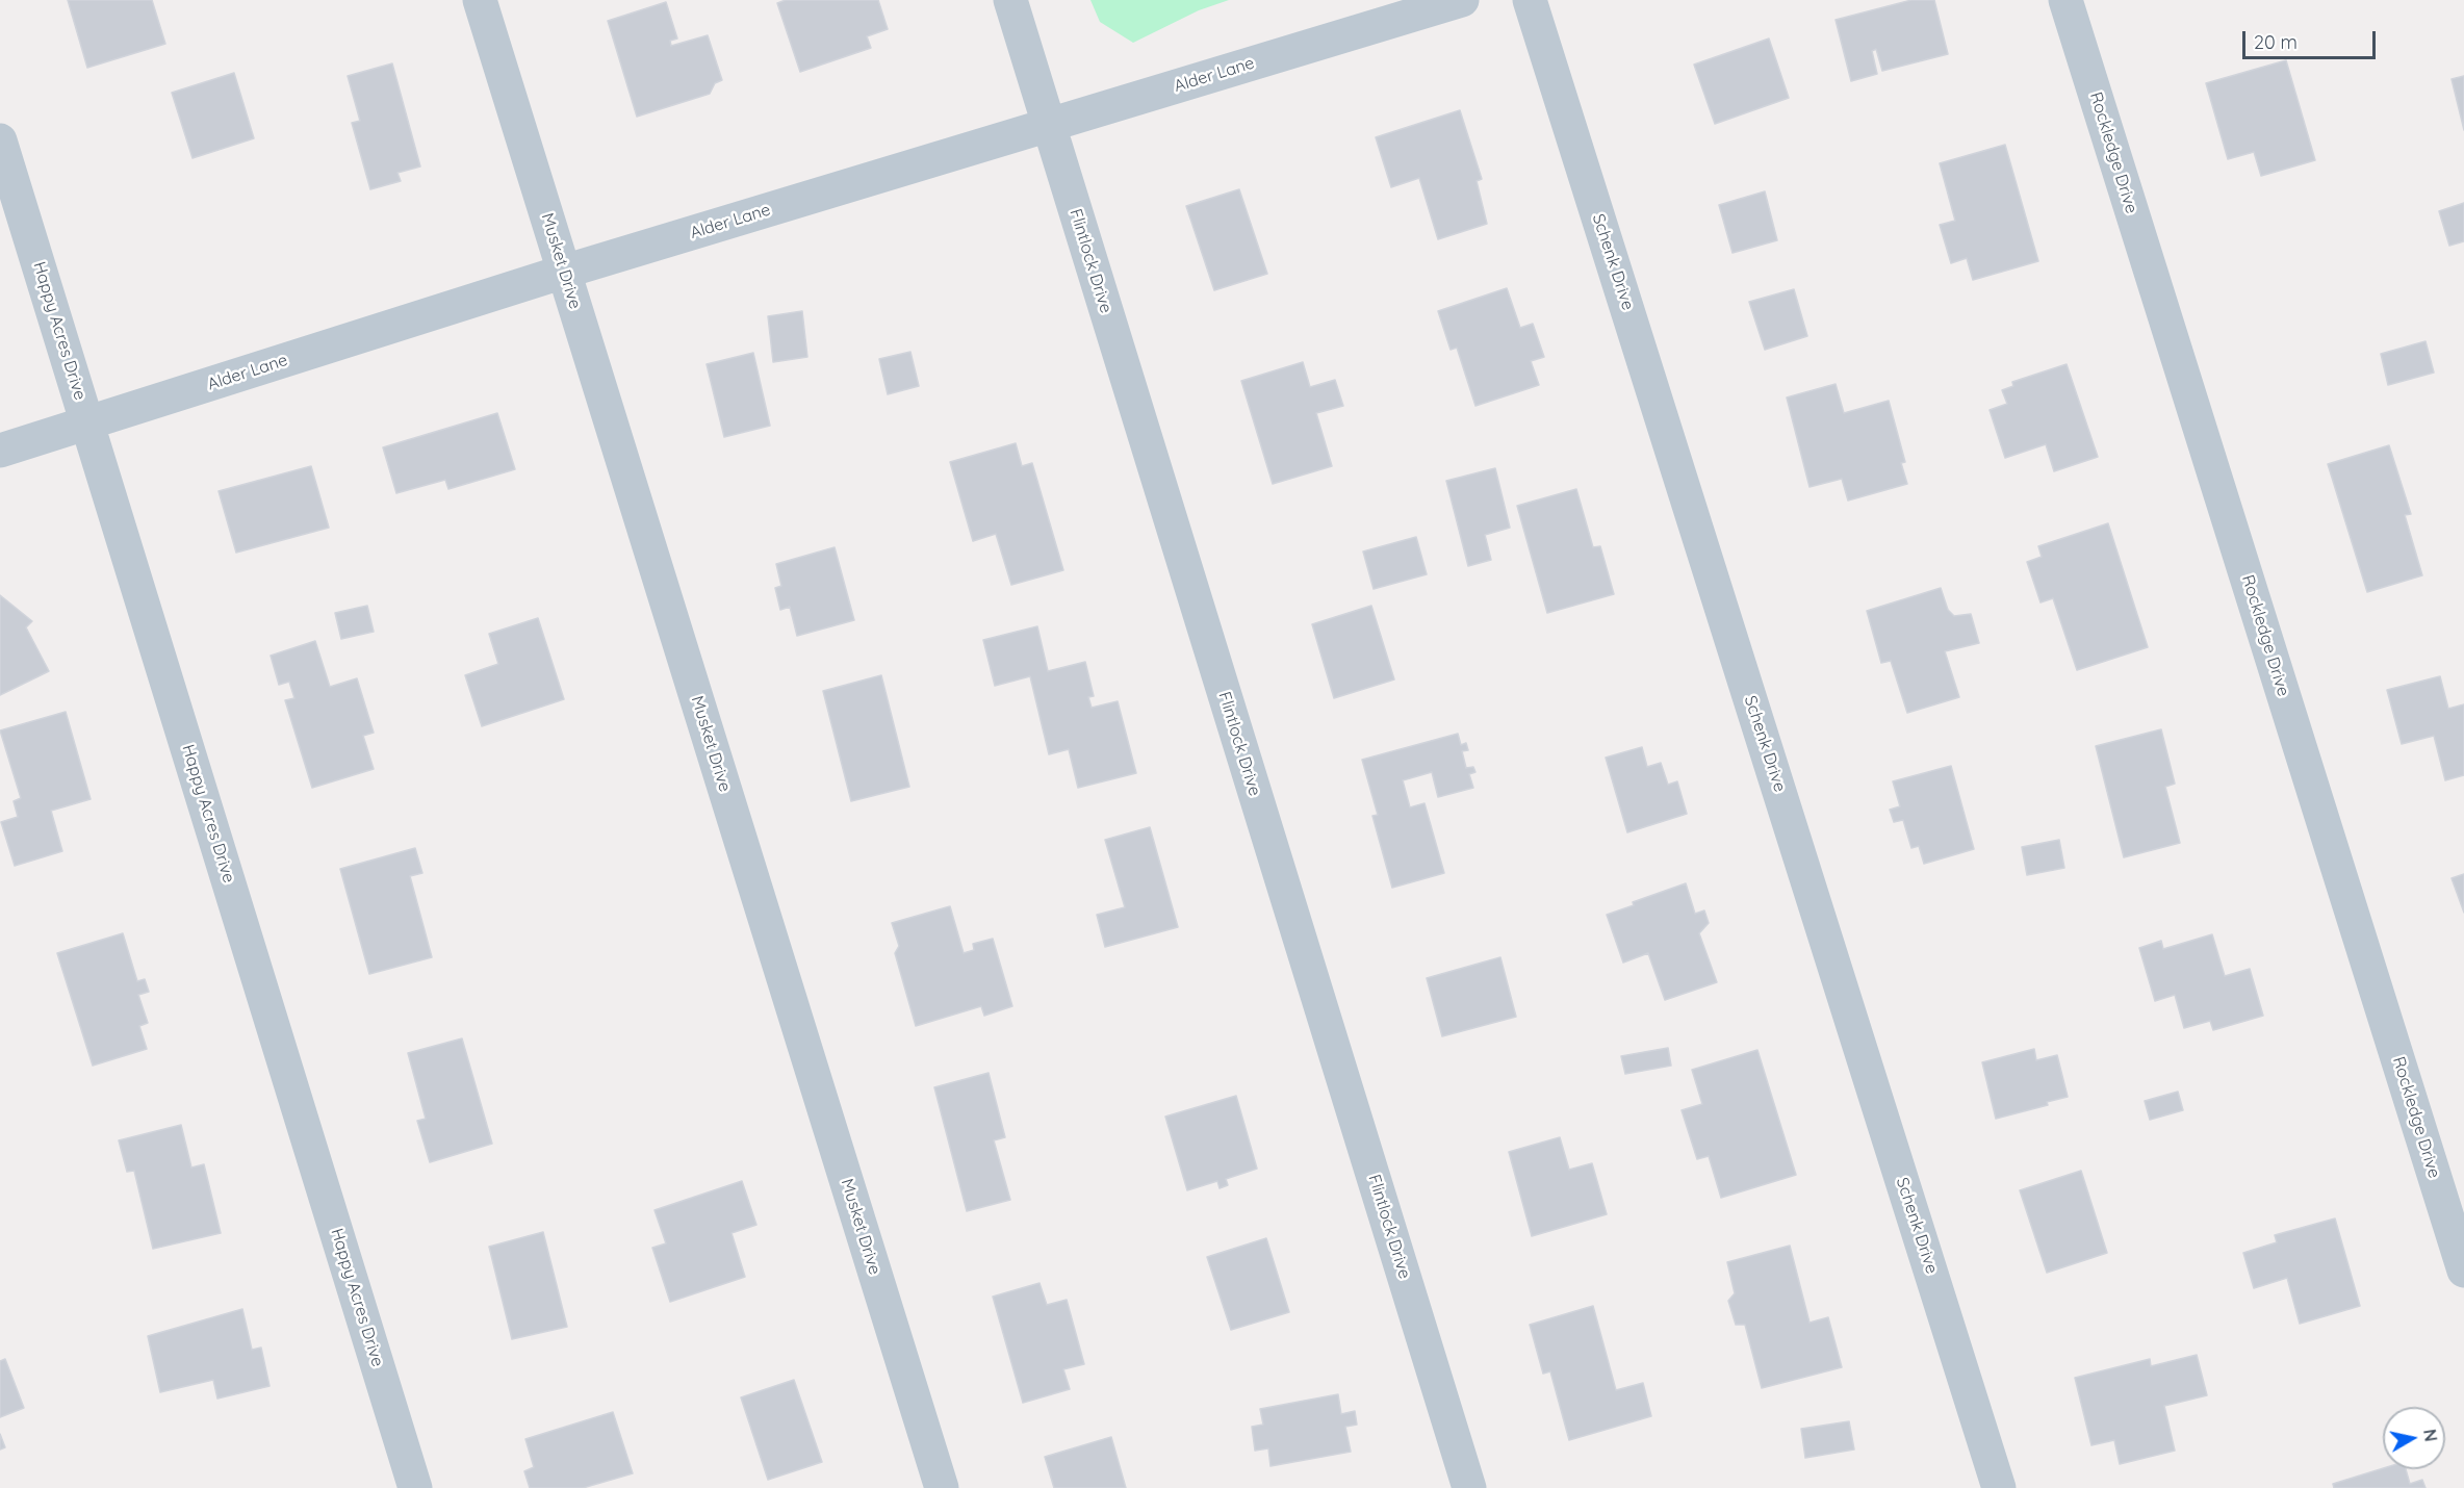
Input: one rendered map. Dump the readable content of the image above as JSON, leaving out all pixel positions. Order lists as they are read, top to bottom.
{
  "streets": {
    "street": [
      "Alder Lane",
      "Rockledge Drive",
      "Musket Drive",
      "Flintlock Drive",
      "Schenk Drive",
      "Happy Acres Drive"
    ]
  },
  "crossings": [
    ["Alder Lane", "Musket Drive"],
    ["Alder Lane", "Flintlock Drive"],
    ["Alder Lane", "Happy Acres Drive"]
  ],
  "scale_bar": "20 m",
  "north": "right"
}
